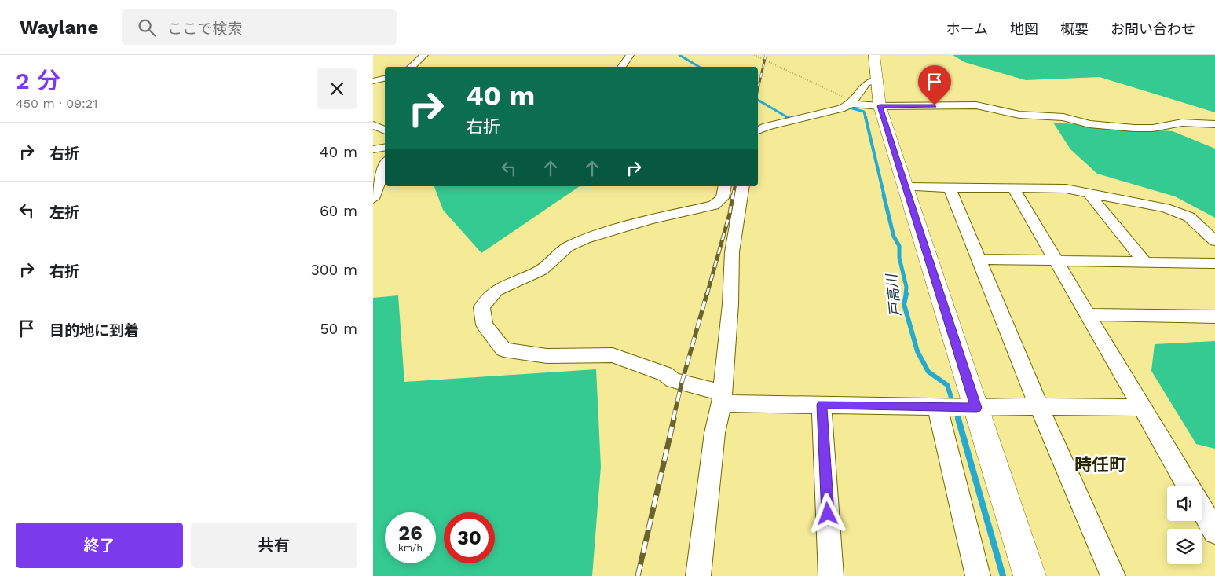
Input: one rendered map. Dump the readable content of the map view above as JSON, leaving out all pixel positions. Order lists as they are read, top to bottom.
{
  "districts": ["時任町"],
  "water": ["戸高川"],
  "page": {
    "header": "Waylane",
    "search": "ここで検索",
    "nav": [
      "ホーム",
      "地図",
      "概要",
      "お問い合わせ"
    ],
    "heading": ["2 分", "450 m · 09:21"],
    "turn": ["40 m", "右折"],
    "list": [
      {
        "name": "右折",
        "value": "40 m"
      },
      {
        "name": "左折",
        "value": "60 m"
      },
      {
        "name": "右折",
        "value": "300 m"
      },
      {
        "name": "目的地に到着",
        "value": "50 m"
      }
    ],
    "speed": "26 km/h",
    "limit": "30",
    "buttons": ["終了", "共有"]
  }
}
